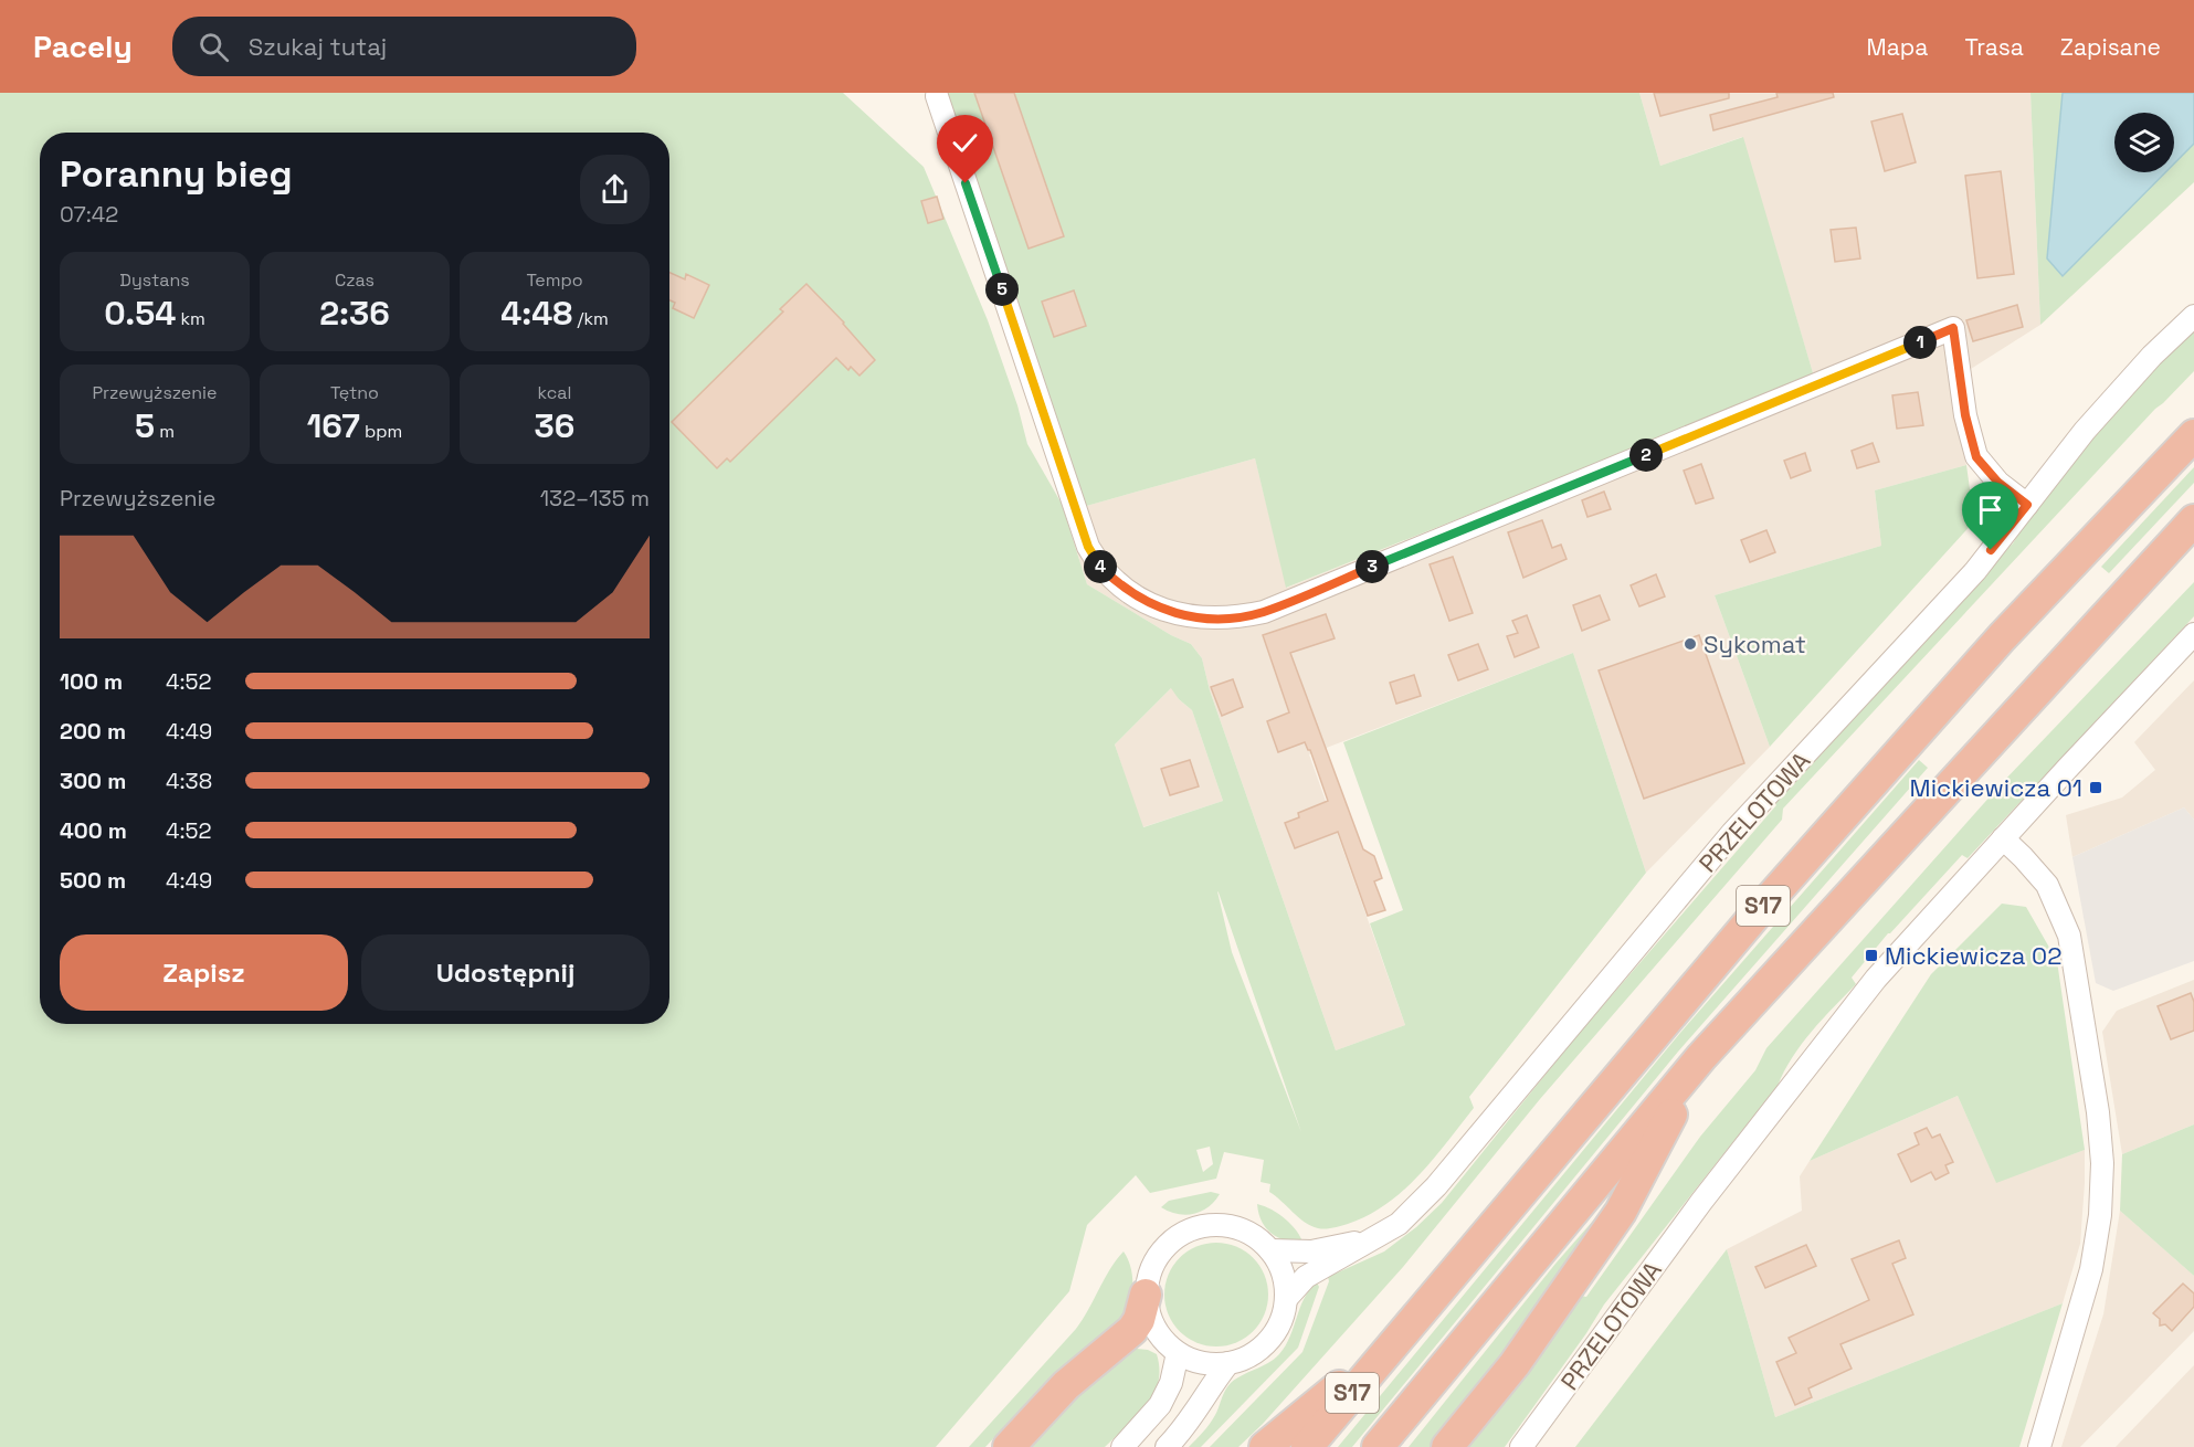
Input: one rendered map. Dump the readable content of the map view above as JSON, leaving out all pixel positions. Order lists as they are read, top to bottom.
{
  "streets": {
    "highway": ["S17"],
    "street": ["PRZELOTOWA"]
  },
  "places": {
    "other": ["Sykomat"],
    "transit": ["Mickiewicza 01", "Mickiewicza 02"]
  },
  "page": {
    "header": "Pacely",
    "search": "Szukaj tutaj",
    "nav": ["Mapa", "Trasa", "Zapisane"],
    "heading": ["Poranny bieg", "07:42"],
    "stats": [
      ["Dystans", "0.54 km"],
      ["Czas", "2:36"],
      ["Tempo", "4:48 /km"],
      ["Przewyższenie", "5 m"],
      ["Tętno", "167 bpm"],
      ["kcal", "36"]
    ],
    "pins": [
      "5",
      "1",
      "2",
      "3",
      "4"
    ],
    "chart": ["Przewyższenie", "132–135 m"],
    "list": [
      {
        "name": "100 m",
        "note": "4:52"
      },
      {
        "name": "200 m",
        "note": "4:49"
      },
      {
        "name": "300 m",
        "note": "4:38"
      },
      {
        "name": "400 m",
        "note": "4:52"
      },
      {
        "name": "500 m",
        "note": "4:49"
      }
    ],
    "buttons": ["Zapisz", "Udostępnij"]
  }
}
